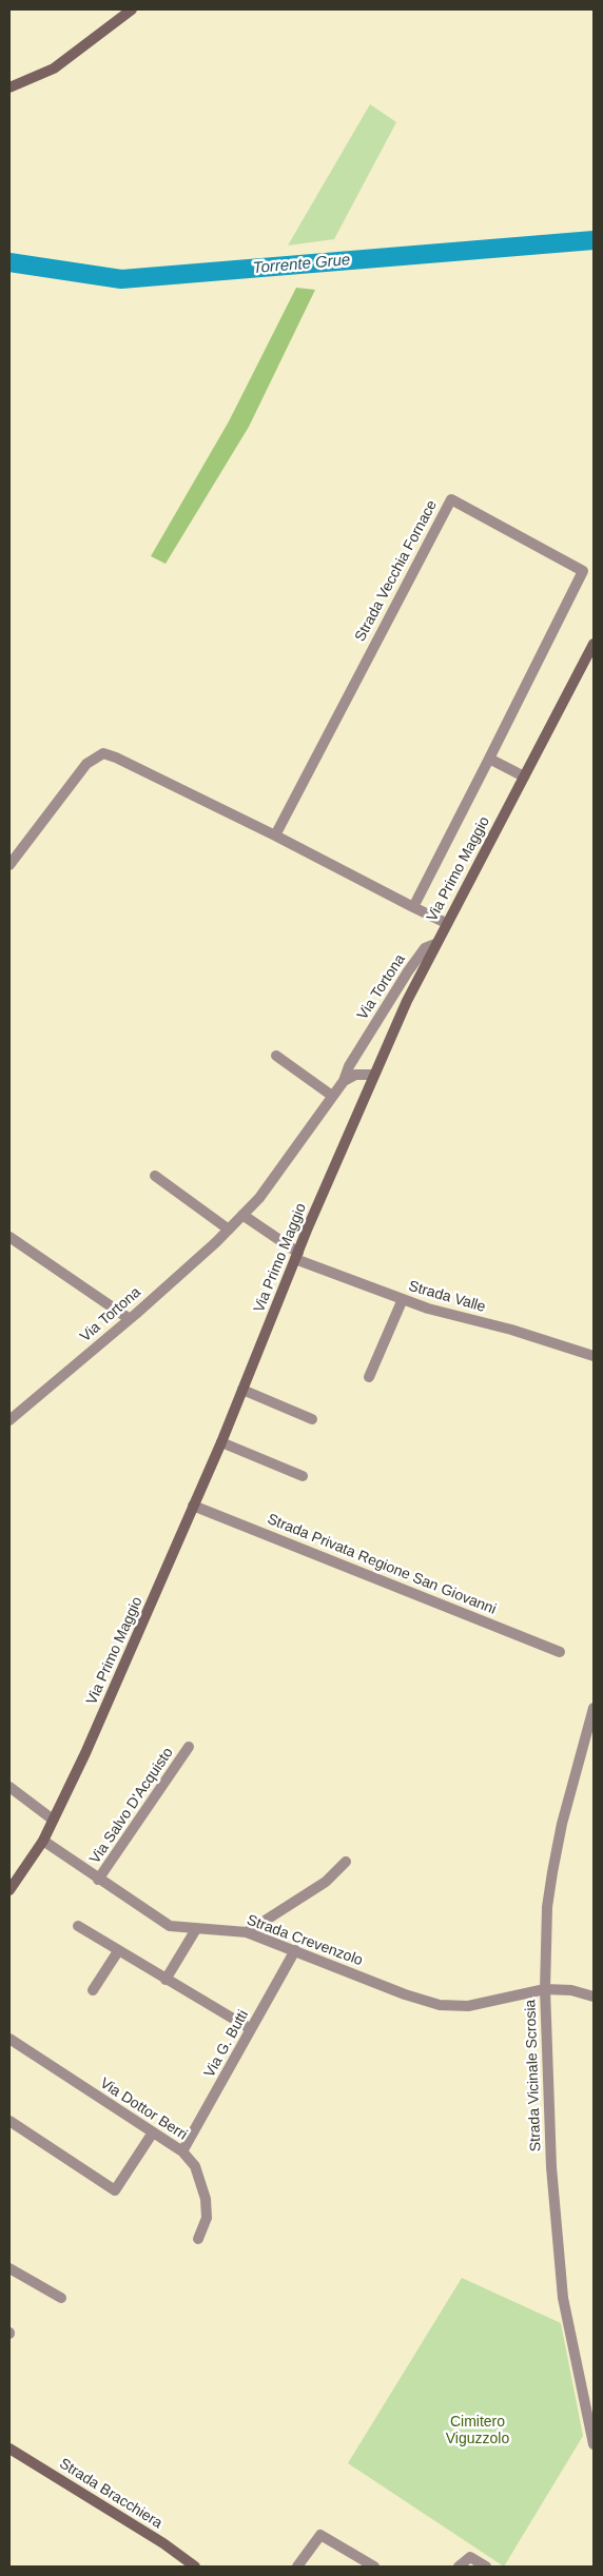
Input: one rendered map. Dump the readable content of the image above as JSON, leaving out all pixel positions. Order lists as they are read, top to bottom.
{
  "streets": {
    "main road": ["Via Primo Maggio", "Strada Bracchiera"],
    "street": [
      "Strada Vecchia Fornace",
      "Via Tortona",
      "Strada Valle",
      "Strada Privata Regione San Giovanni",
      "Via Salvo D'Acquisto",
      "Strada Crevenzolo",
      "Via G. Butti",
      "Strada Vicinale Scrosia",
      "Via Dottor Berri"
    ]
  },
  "crossings": [
    ["Via Primo Maggio", "Via Tortona"],
    ["Via Primo Maggio", "Strada Valle"],
    ["Via Primo Maggio", "Strada Privata Regione San Giovanni"],
    ["Via Primo Maggio", "Strada Crevenzolo"],
    ["Via Tortona", "Strada Valle"],
    ["Via Salvo D'Acquisto", "Strada Crevenzolo"],
    ["Strada Crevenzolo", "Via G. Butti"],
    ["Strada Crevenzolo", "Strada Vicinale Scrosia"],
    ["Via G. Butti", "Via Dottor Berri"]
  ],
  "water": ["Torrente Grue"],
  "parks": ["Cimitero Viguzzolo"]
}
